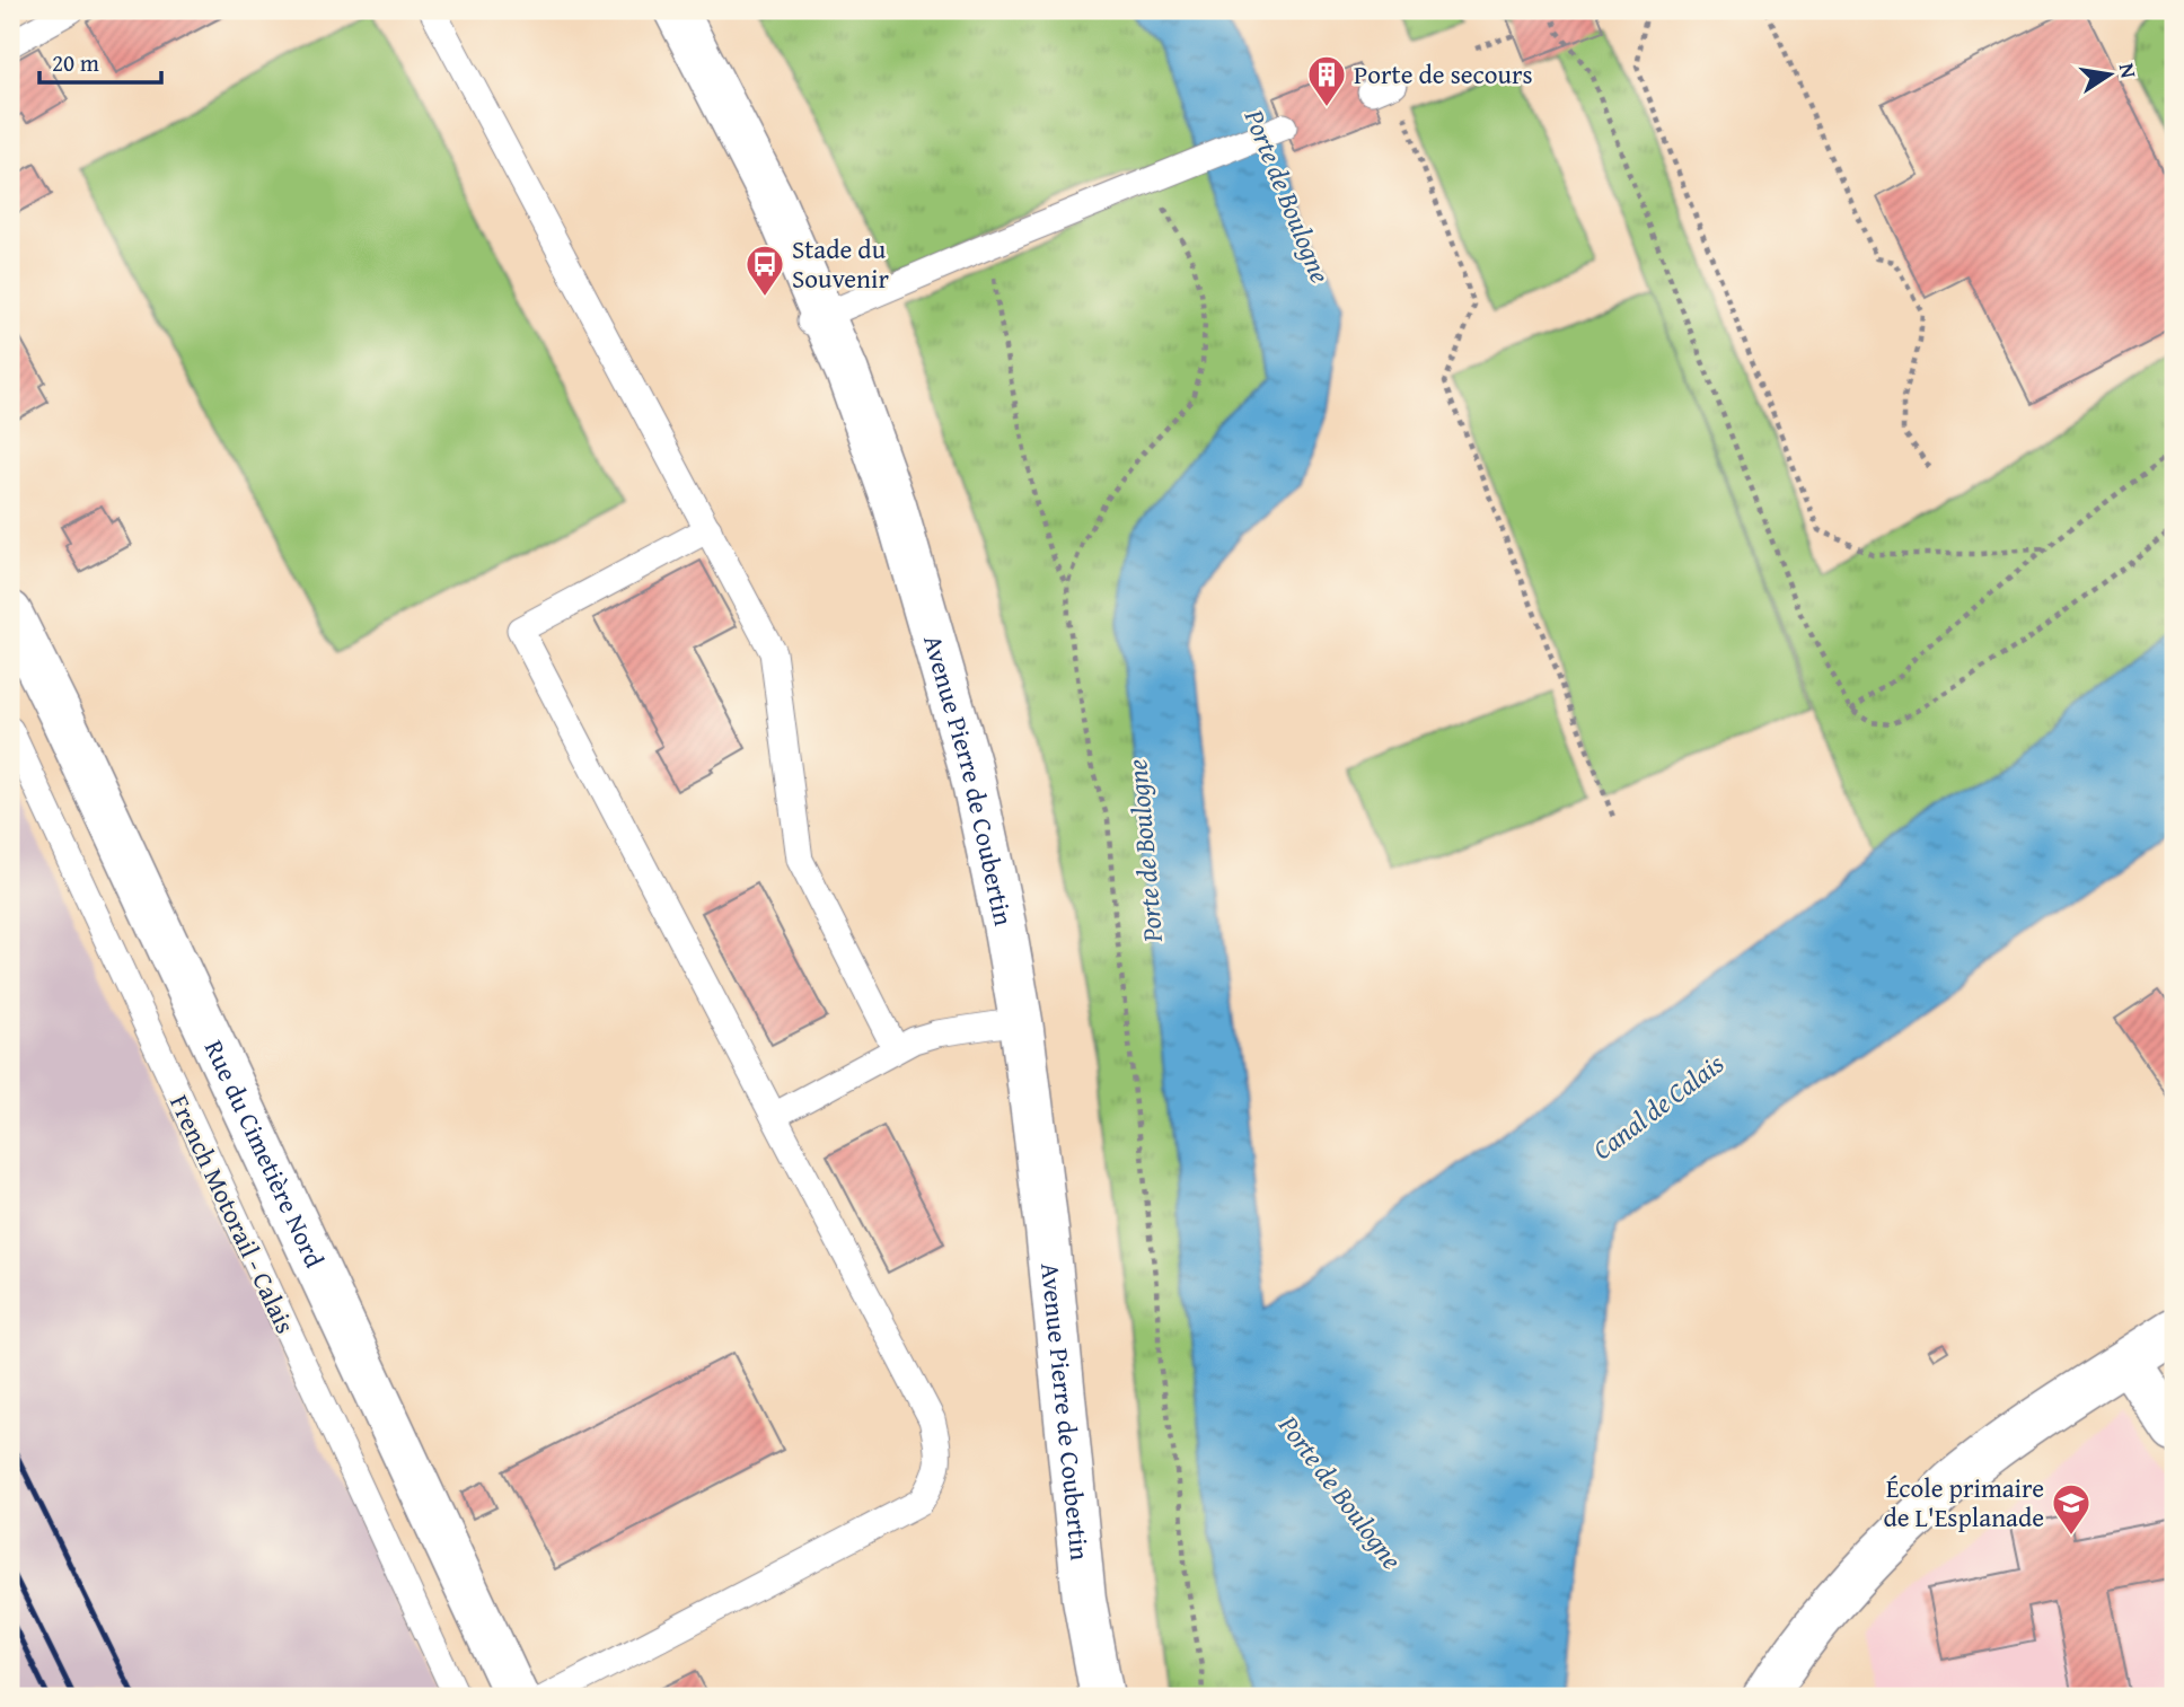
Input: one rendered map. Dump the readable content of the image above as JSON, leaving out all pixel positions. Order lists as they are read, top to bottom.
{
  "streets": {
    "street": ["Avenue Pierre de Coubertin", "Rue du Cimetière Nord"],
    "lane": ["French Motorail - Calais"]
  },
  "water": ["Porte de Boulogne", "Canal de Calais"],
  "places": {
    "building": ["Porte de secours"],
    "bus stop": ["Stade du Souvenir"],
    "school or university": ["École primaire de L'Esplanade"]
  },
  "scale_bar": "20 m",
  "north": "right"
}
